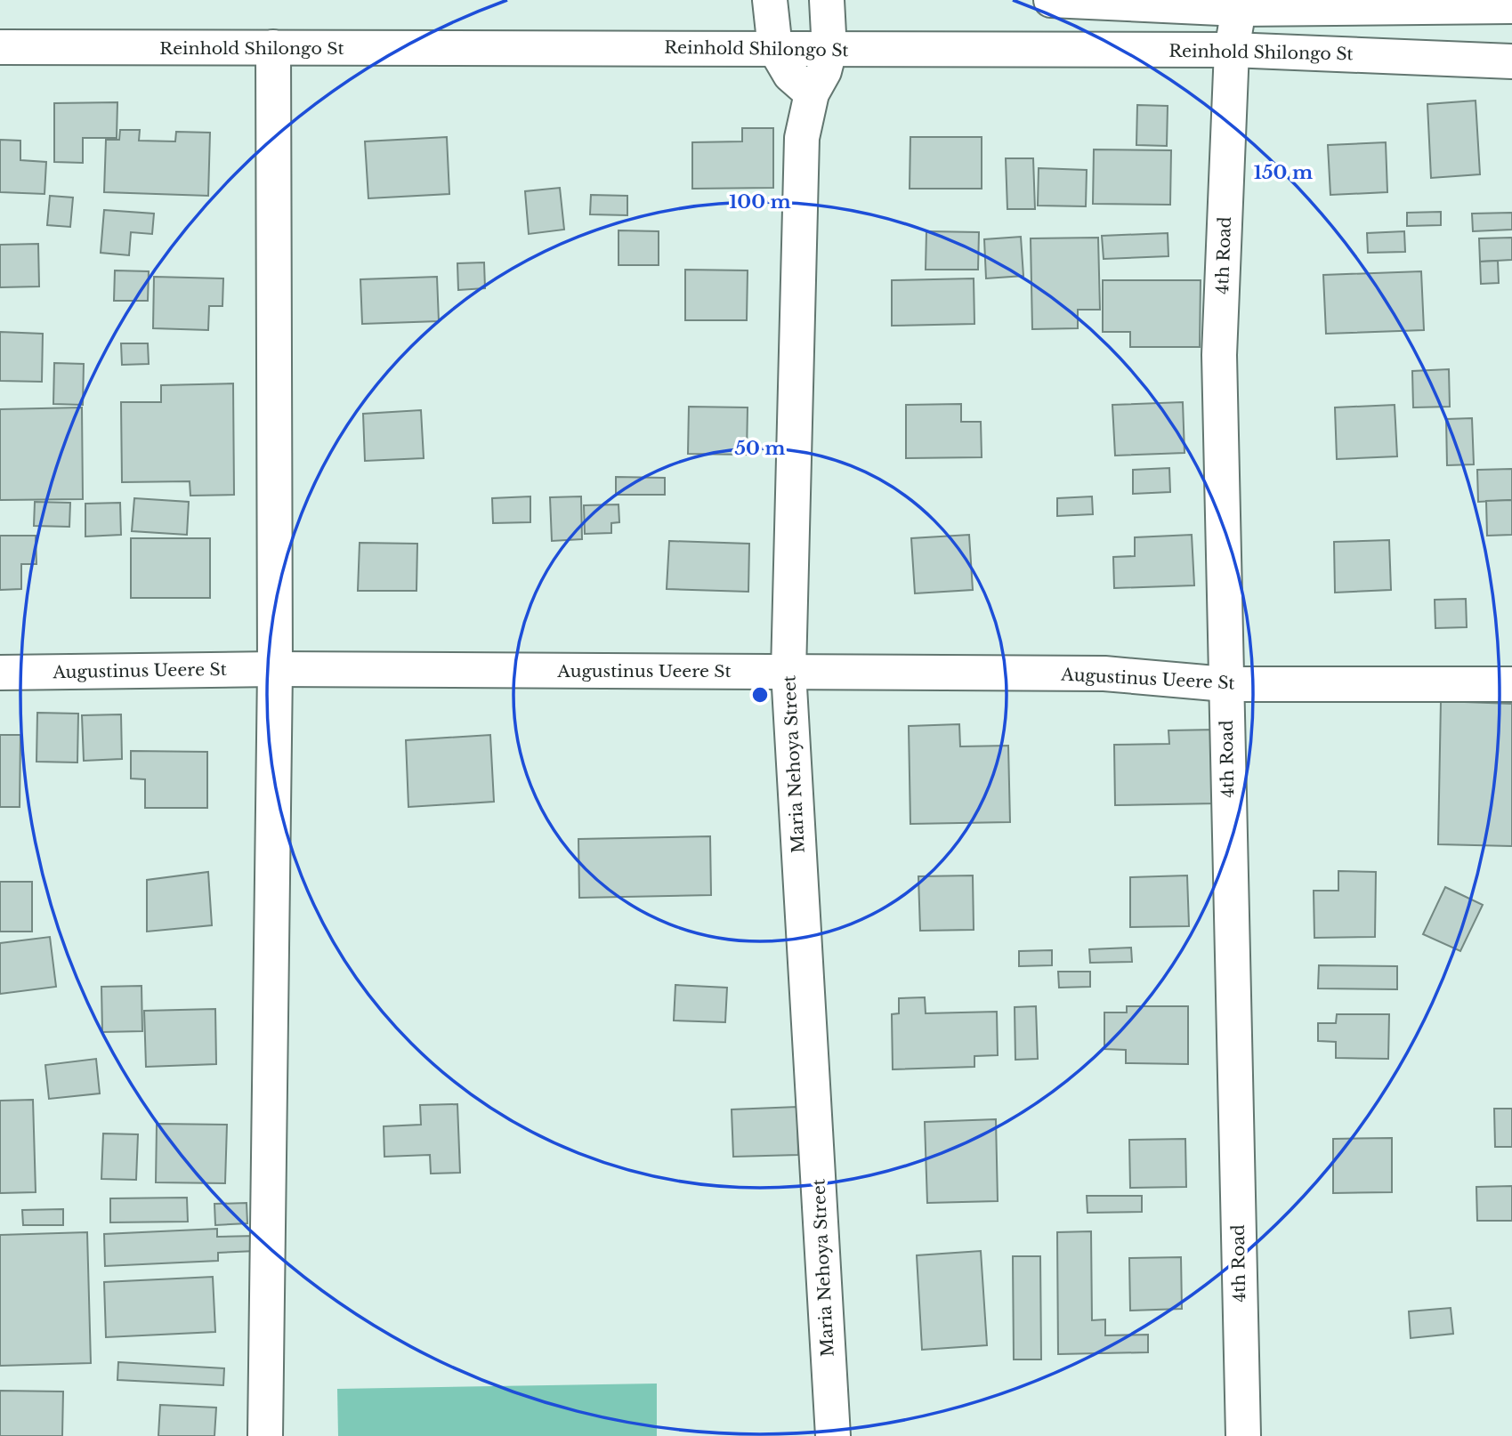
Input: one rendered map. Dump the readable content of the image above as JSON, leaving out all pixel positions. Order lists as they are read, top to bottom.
{
  "streets": {
    "street": [
      "Reinhold Shilongo St",
      "4th Road",
      "Augustinus Ueere St",
      "Maria Nehoya Street"
    ]
  },
  "crossings": [
    ["Reinhold Shilongo St", "4th Road"],
    ["Reinhold Shilongo St", "Maria Nehoya Street"],
    ["4th Road", "Augustinus Ueere St"],
    ["Augustinus Ueere St", "Maria Nehoya Street"]
  ],
  "rings": ["150 m", "100 m", "50 m"]
}
